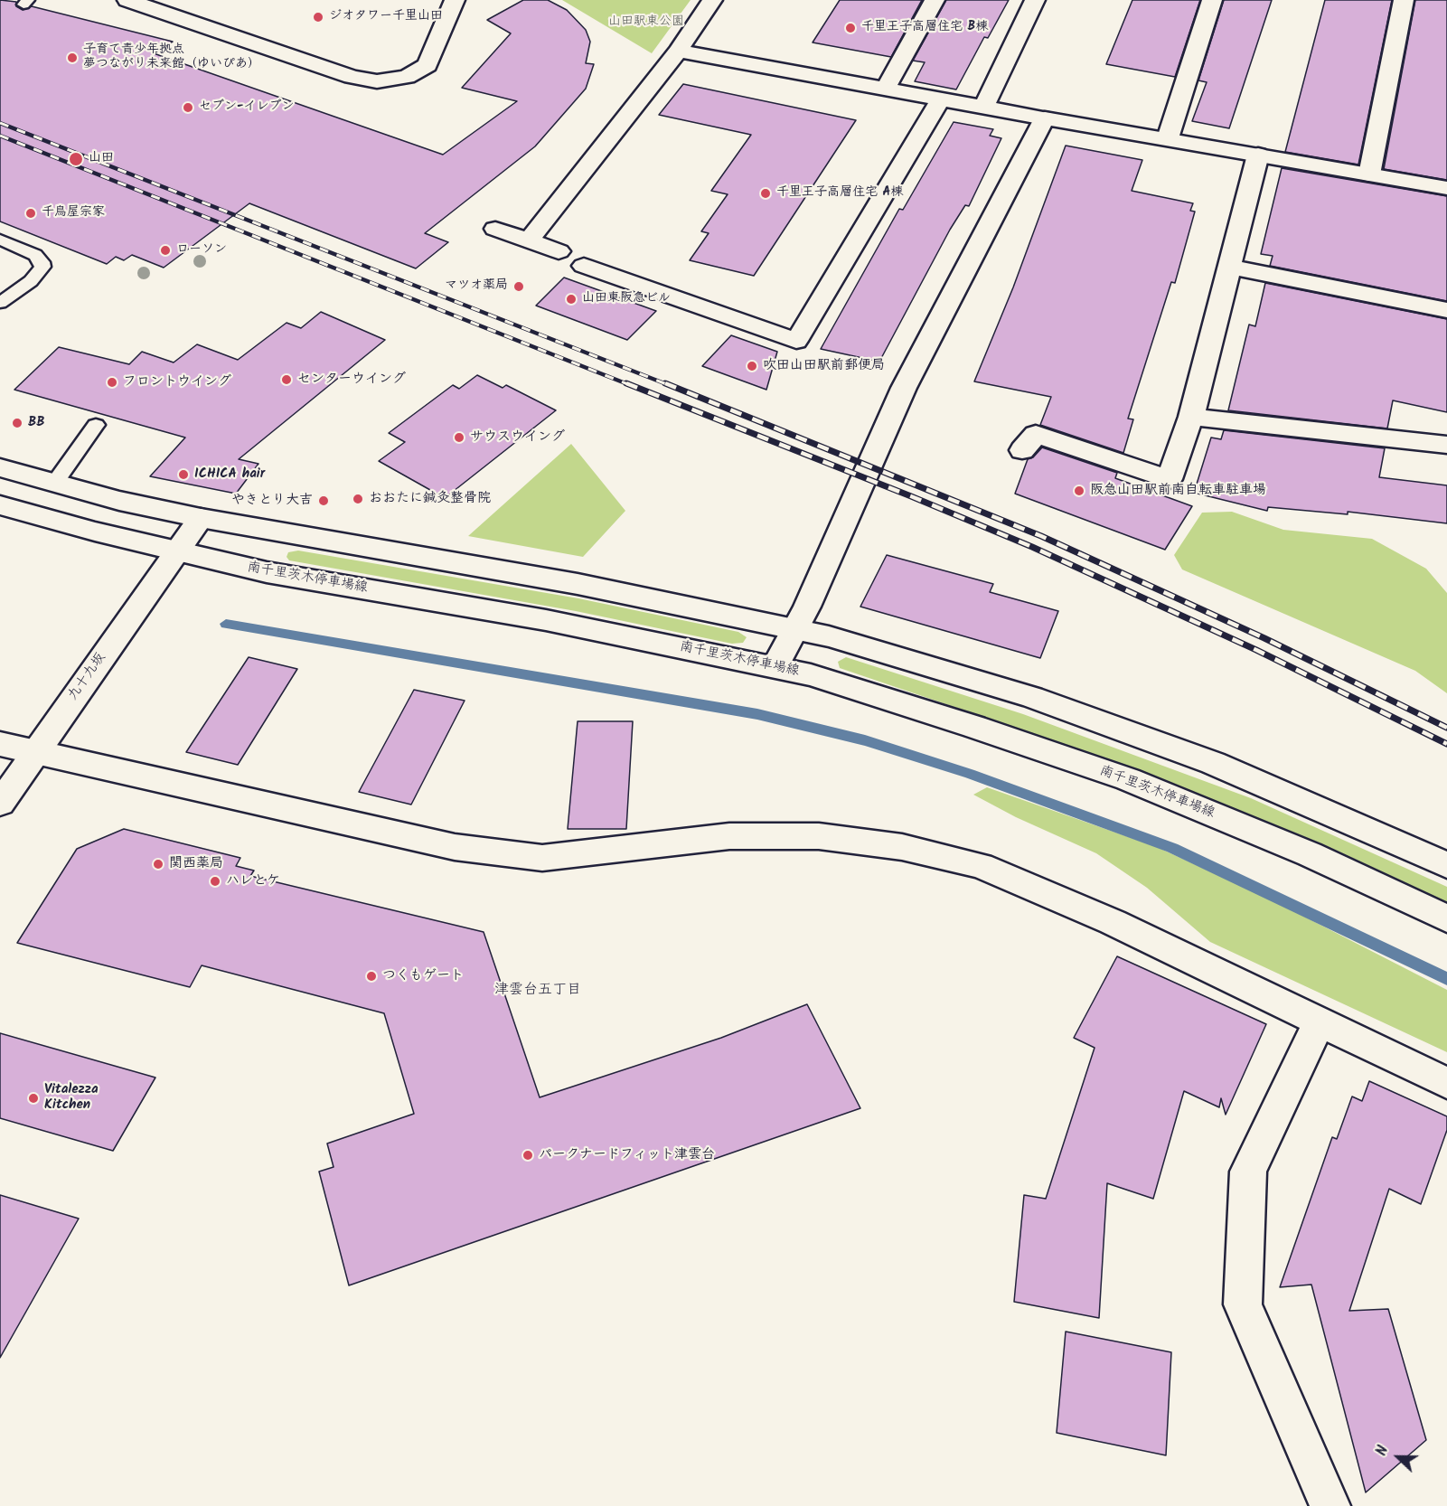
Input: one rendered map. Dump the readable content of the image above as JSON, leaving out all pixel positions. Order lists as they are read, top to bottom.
{
  "streets": {
    "street": ["南千里茨木停車場線", "九十九坂"]
  },
  "crossings": [
    ["南千里茨木停車場線", "九十九坂"]
  ],
  "districts": ["津雲台五丁目"],
  "parks": ["山田駅東公園"],
  "places": [
    "ジオタワー千里山田",
    "千里王子高層住宅 B棟",
    "子育て青少年拠点 夢つながり未来館（ゆいぴあ）",
    "セブン-イレブン",
    "山田",
    "千里王子高層住宅 A棟",
    "千鳥屋宗家",
    "ローソン",
    "マツオ薬局",
    "山田東阪急ビル",
    "吹田山田駅前郵便局",
    "センターウイング",
    "フロントウイング",
    "BB",
    "サウスウイング",
    "ICHICA hair",
    "阪急山田駅前南自転車駐車場",
    "おおたに鍼灸整骨院",
    "やきとり大吉",
    "関西薬局",
    "ハレとケ",
    "つくもゲート",
    "Vitalezza Kitchen",
    "パークナードフィット津雲台"
  ],
  "north": "left"
}
